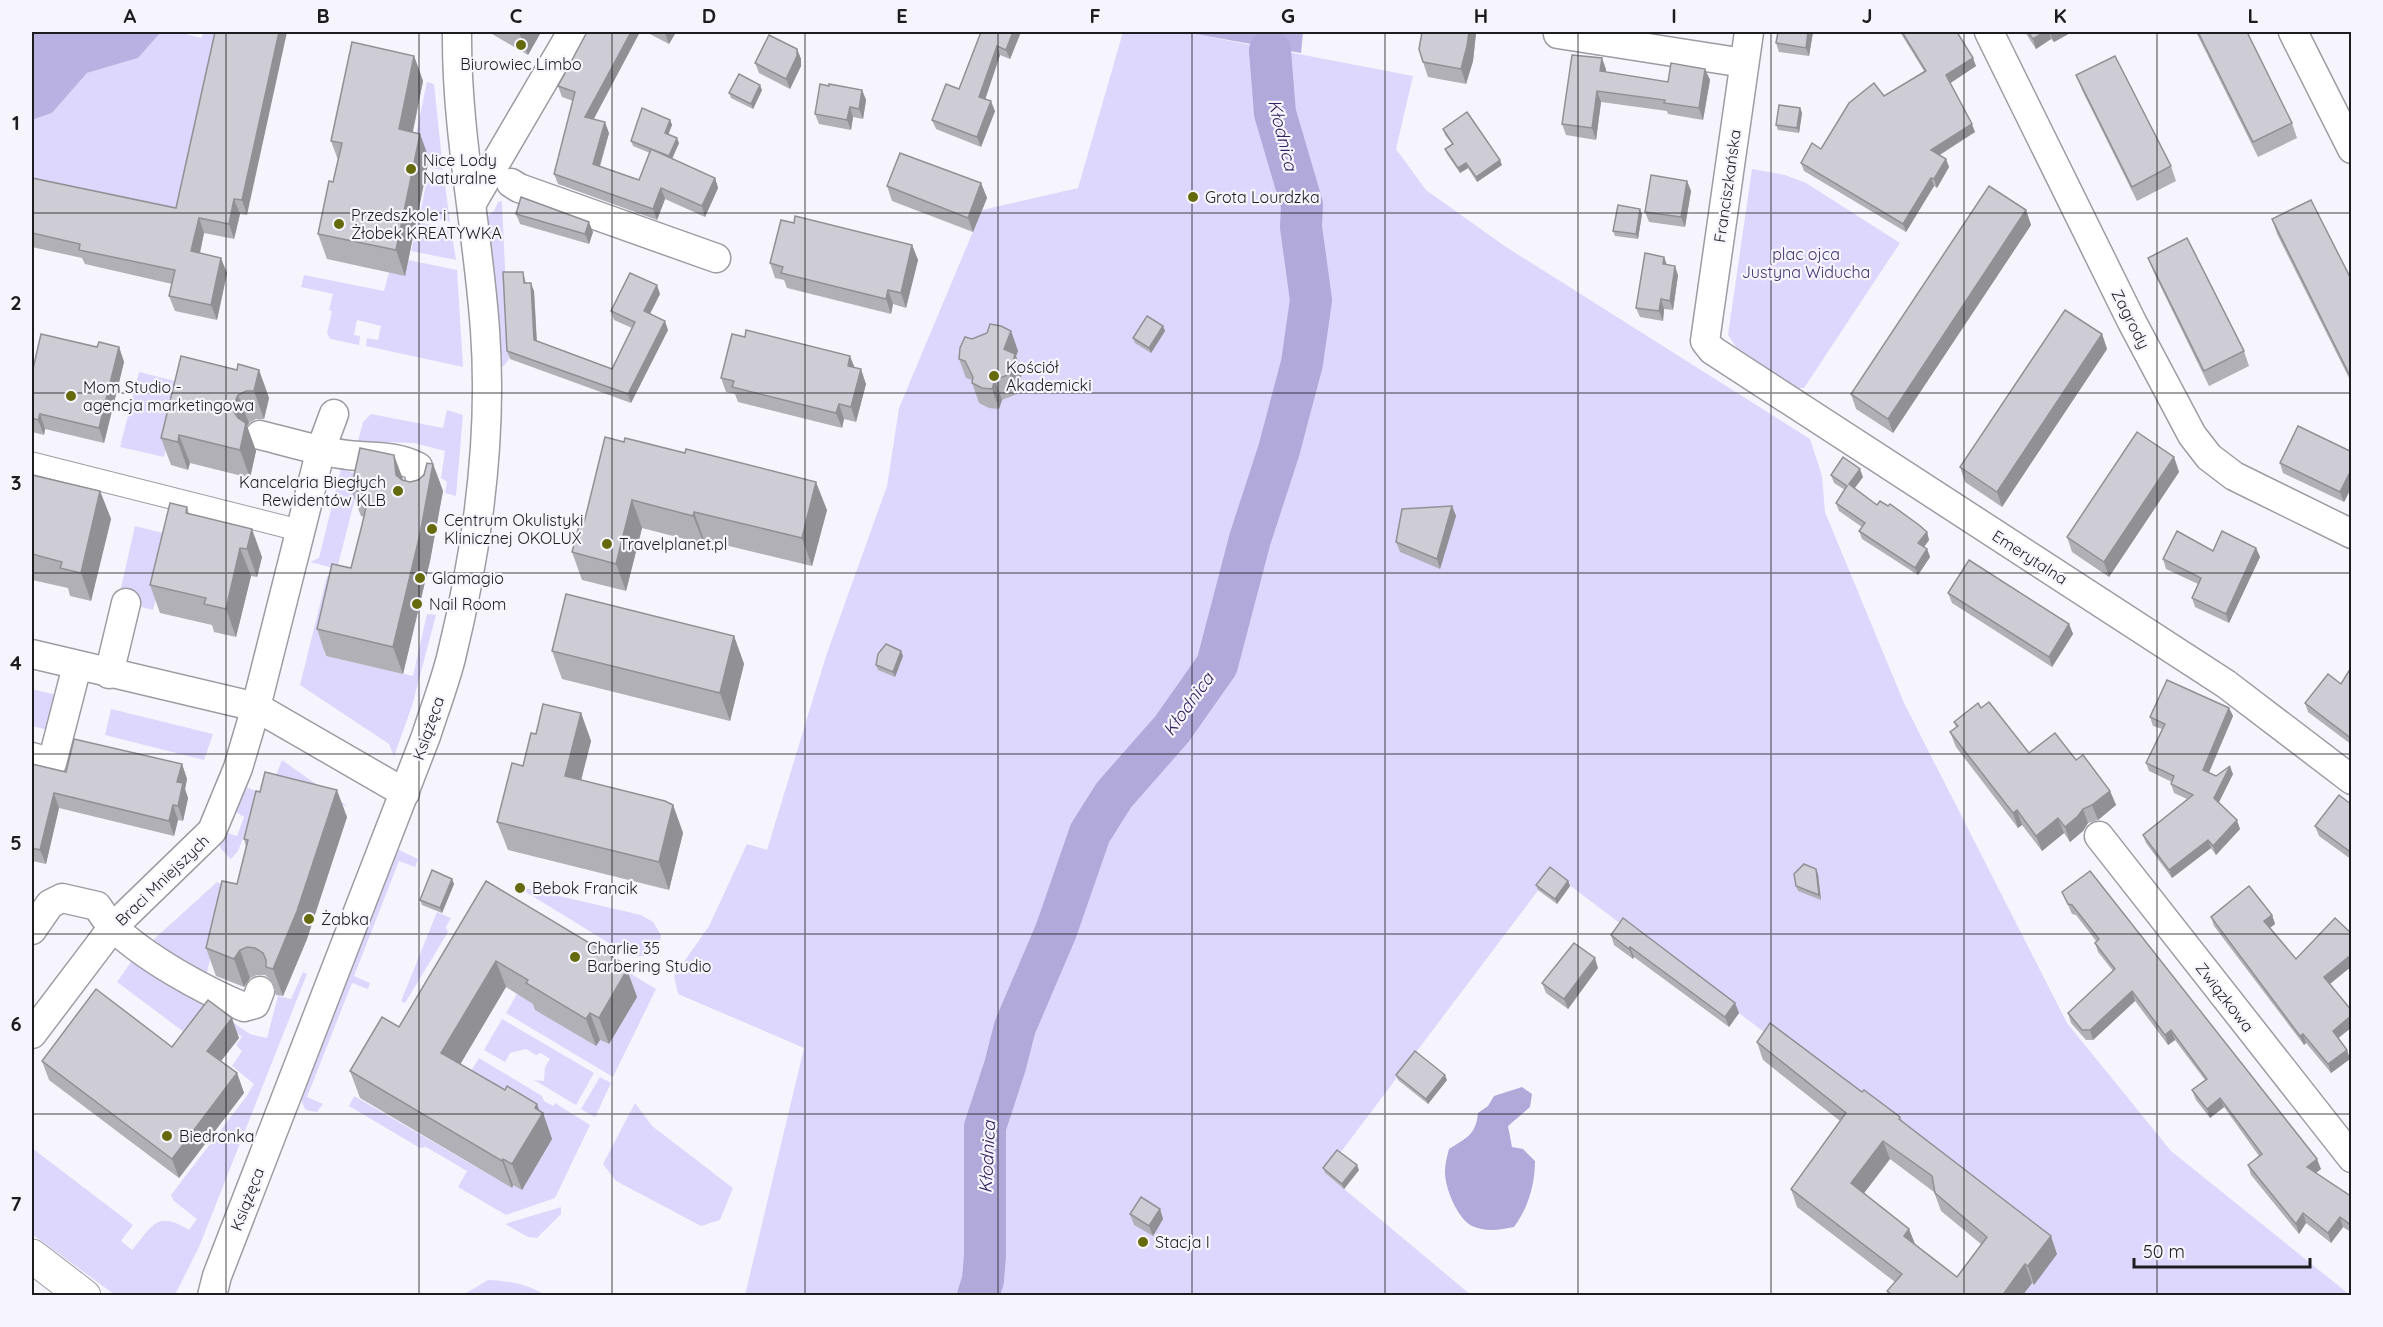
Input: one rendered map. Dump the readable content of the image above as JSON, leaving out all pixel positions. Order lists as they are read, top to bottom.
{
  "streets": {
    "street": [
      "Franciszkańska",
      "Zagrody",
      "Emerytalna",
      "Książęca",
      "Braci Mniejszych",
      "Związkowa"
    ]
  },
  "crossings": [
    ["Franciszkańska", "Emerytalna"]
  ],
  "water": ["Kłodnica"],
  "parks": ["plac ojca Justyna Widucha"],
  "places": [
    "Biurowiec Limbo",
    "Nice Lody Naturalne",
    "Grota Lourdzka",
    "Przedszkole i Żłobek KREATYWKA",
    "Kościół Akademicki",
    "Mom Studio - agencja marketingowa",
    "Kancelaria Biegłych Rewidentów KLB",
    "Centrum Okulistyki Klinicznej OKOLUX",
    "Travelplanet.pl",
    "Glamagio",
    "Nail Room",
    "Bebok Francik",
    "Żabka",
    "Charlie 35 Barbering Studio",
    "Biedronka",
    "Stacja I"
  ],
  "scale_bar": "50 m",
  "grid": {
    "columns": [
      "A",
      "B",
      "C",
      "D",
      "E",
      "F",
      "G",
      "H",
      "I",
      "J",
      "K",
      "L"
    ],
    "rows": [
      "1",
      "2",
      "3",
      "4",
      "5",
      "6",
      "7"
    ]
  }
}
